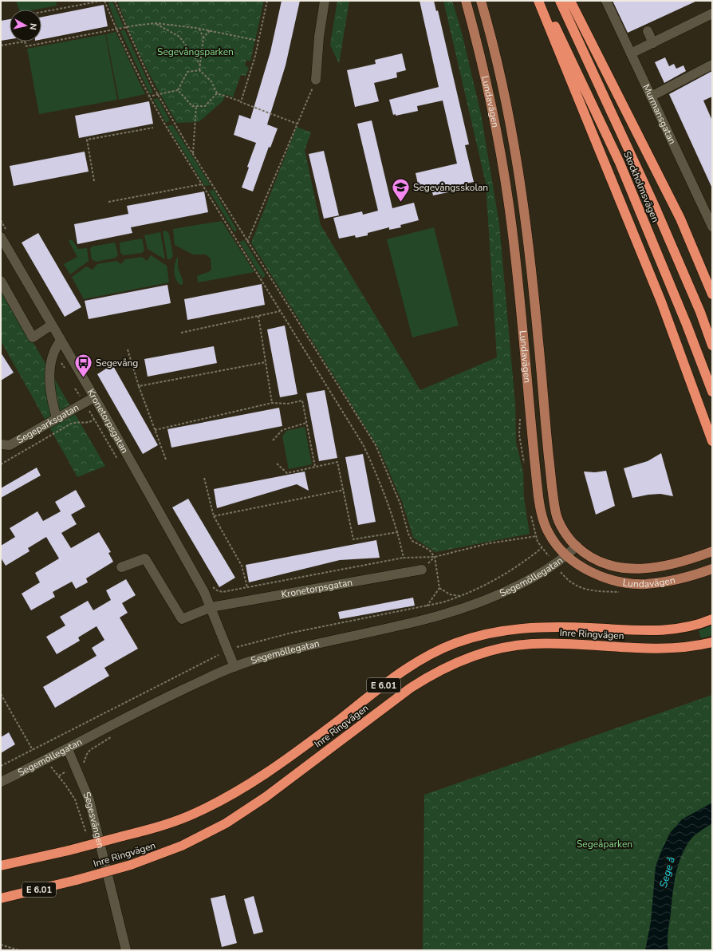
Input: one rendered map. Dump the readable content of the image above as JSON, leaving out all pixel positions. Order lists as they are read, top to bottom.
{
  "streets": {
    "highway": ["Stockholmsvägen", "Inre Ringvägen", "E 6.01"],
    "main road": ["Lundavägen"],
    "street": [
      "Murmansgatan",
      "Kronetorpsgatan",
      "Segeparksgatan",
      "Segemöllegatan",
      "Segesvängen"
    ]
  },
  "crossings": [
    ["Lundavägen", "Segemöllegatan"],
    ["Kronetorpsgatan", "Segeparksgatan"],
    ["Kronetorpsgatan", "Segemöllegatan"],
    ["Segemöllegatan", "Segesvängen"]
  ],
  "water": ["Sege å"],
  "parks": ["Segevångsparken", "Segeåparken"],
  "places": {
    "school or university": ["Segevångsskolan"],
    "bus stop": ["Segevång"]
  },
  "north": "right"
}
